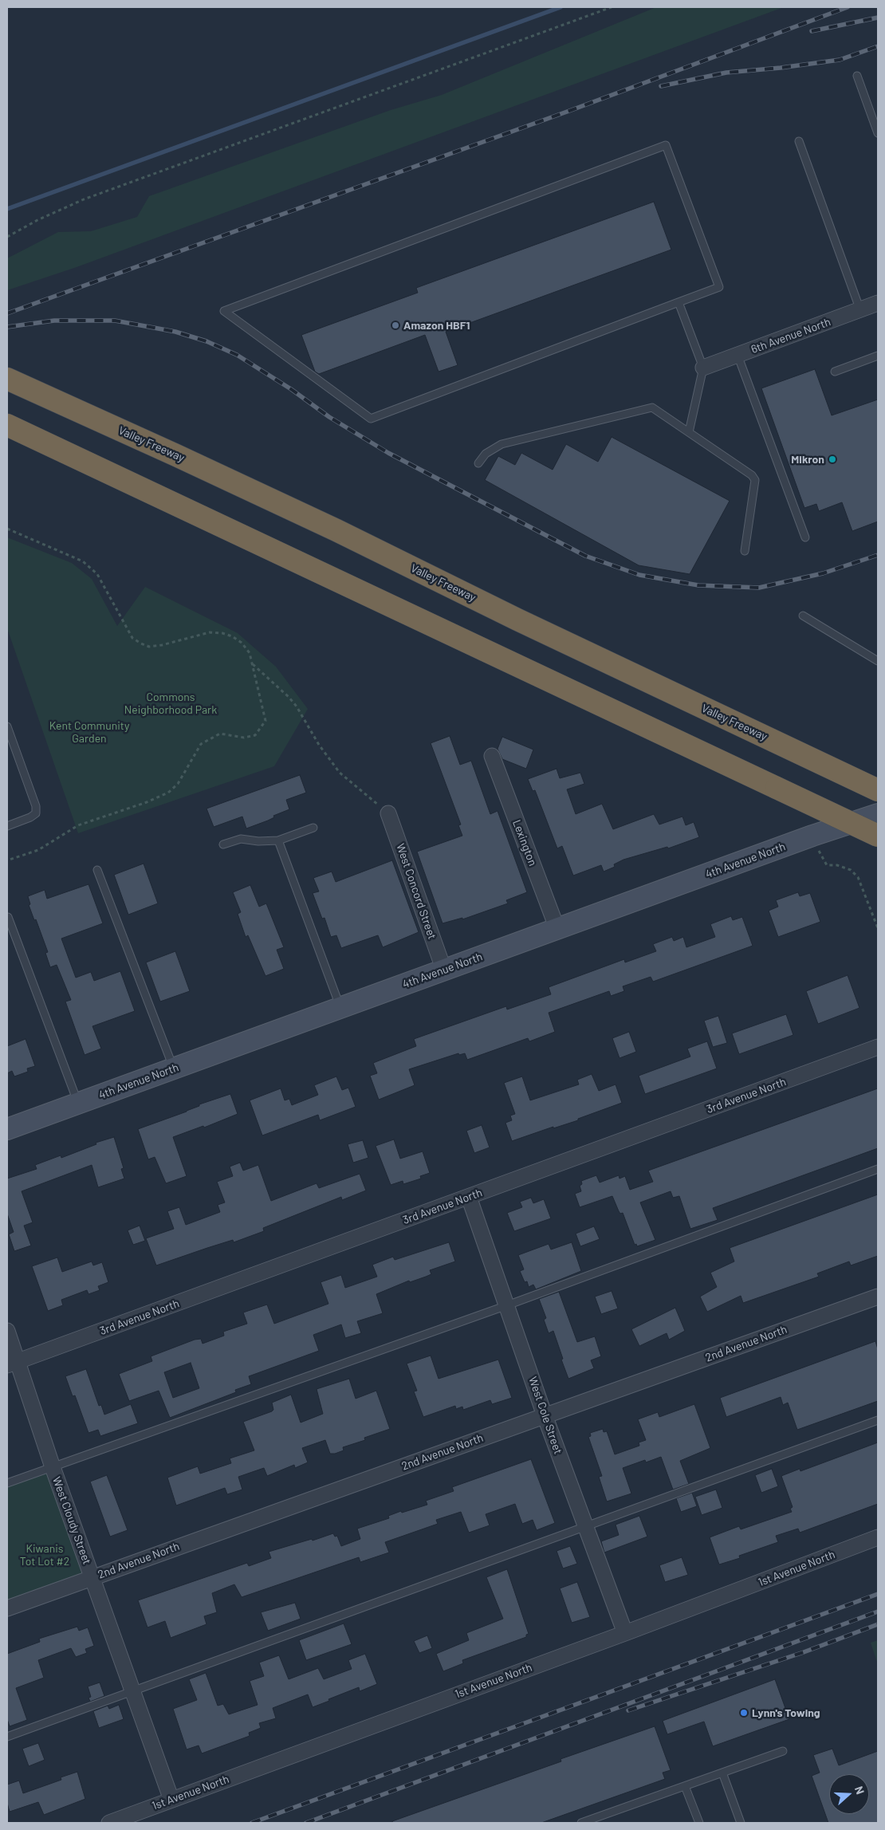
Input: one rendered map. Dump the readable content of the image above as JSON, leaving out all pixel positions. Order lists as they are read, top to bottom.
{
  "streets": {
    "highway": ["Valley Freeway"],
    "street": [
      "6th Avenue North",
      "Lexington",
      "4th Avenue North",
      "West Concord Street",
      "3rd Avenue North",
      "2nd Avenue North",
      "West Cole Street",
      "West Cloudy Street",
      "1st Avenue North"
    ]
  },
  "crossings": [
    ["Lexington", "4th Avenue North"],
    ["4th Avenue North", "West Concord Street"],
    ["3rd Avenue North", "West Cole Street"],
    ["3rd Avenue North", "West Cloudy Street"],
    ["2nd Avenue North", "West Cole Street"],
    ["2nd Avenue North", "West Cloudy Street"],
    ["West Cole Street", "1st Avenue North"],
    ["West Cloudy Street", "1st Avenue North"]
  ],
  "parks": ["Commons Neighborhood Park", "Kent Community Garden", "Kiwanis Tot Lot #2"],
  "places": ["Amazon HBF1", "Mikron", "Lynn's Towing"],
  "north": "right"
}
